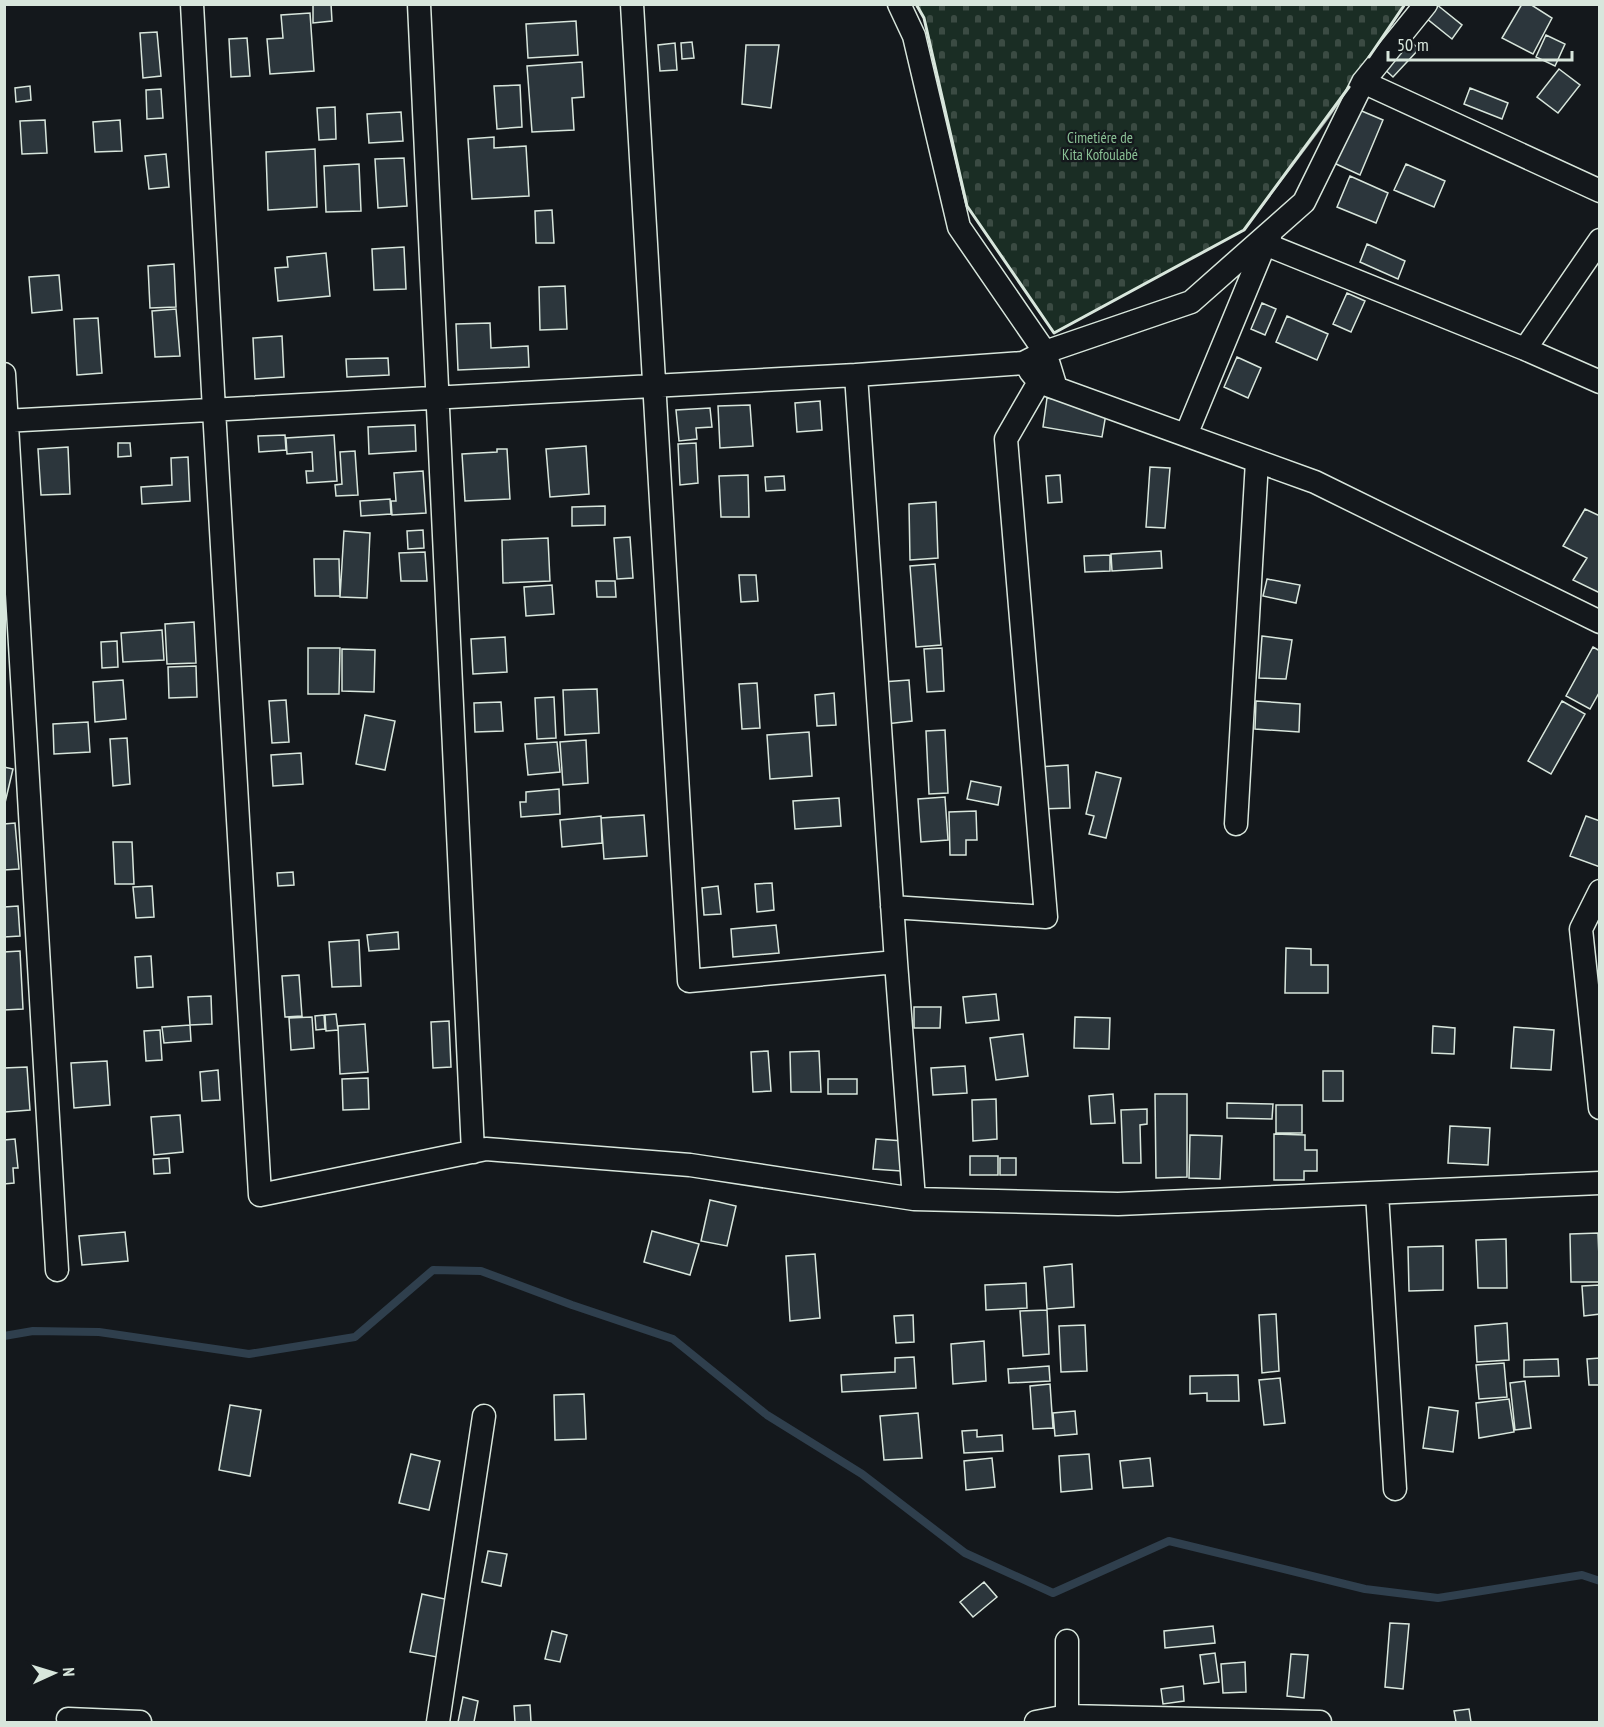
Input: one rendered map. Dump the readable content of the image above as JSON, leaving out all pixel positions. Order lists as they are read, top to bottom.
{
  "parks": ["Cimetiére de Kita Kofoulabé"],
  "scale_bar": "50 m",
  "north": "right"
}
